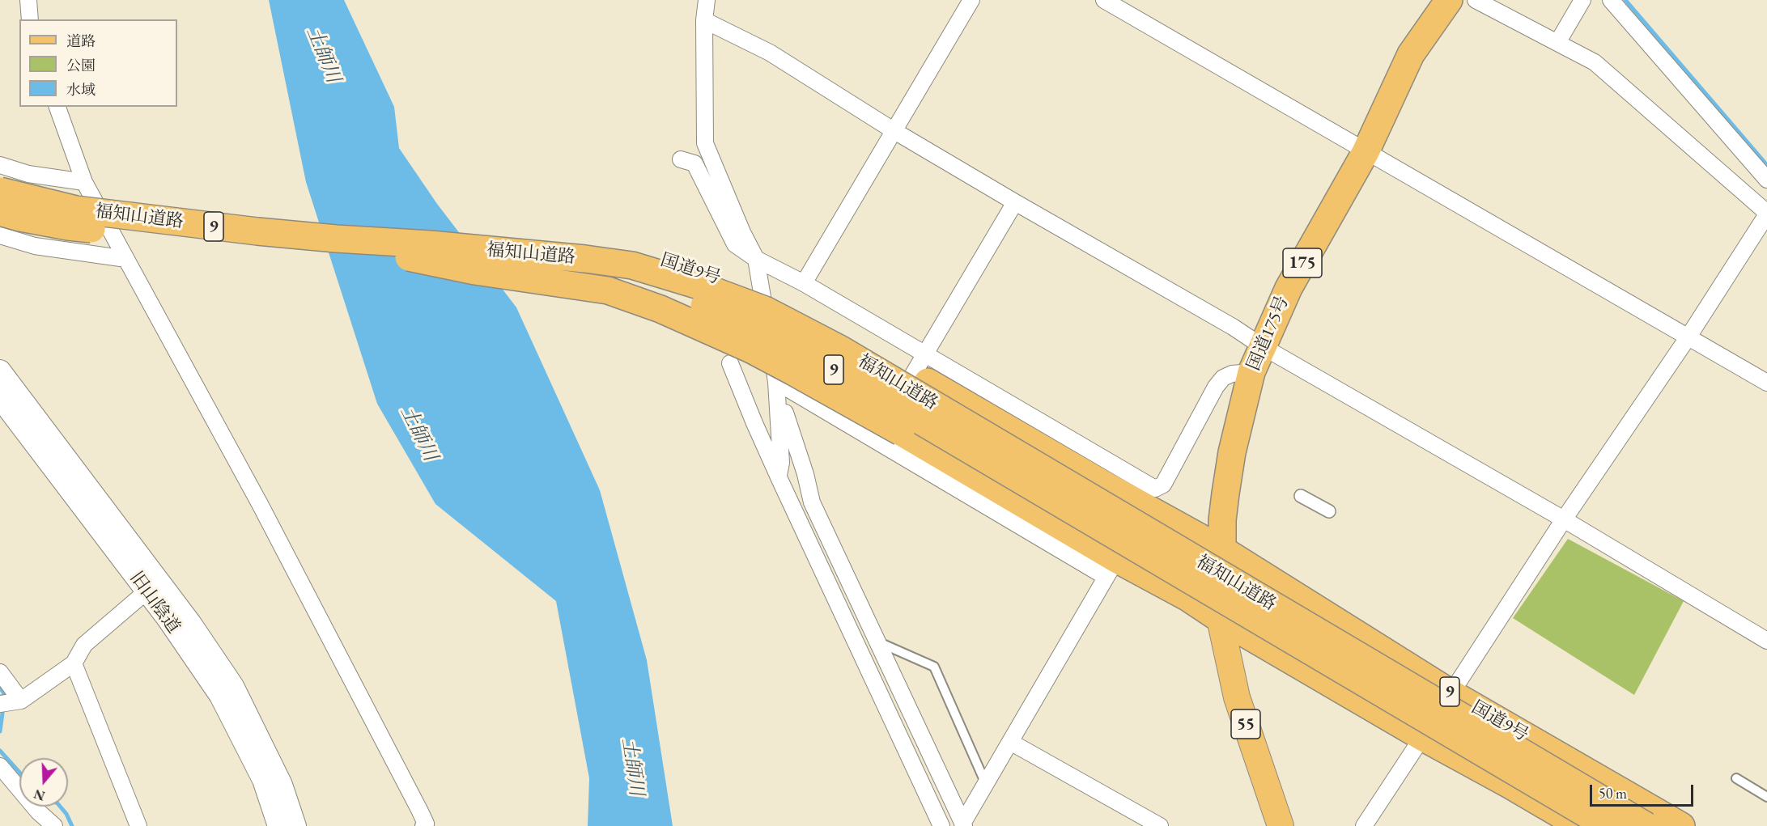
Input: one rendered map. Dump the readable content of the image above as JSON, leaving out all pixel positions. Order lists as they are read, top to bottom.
{
  "streets": {
    "highway": [
      "福知山道路",
      "9",
      "175",
      "国道9号",
      "国道175号"
    ],
    "main road": ["55"],
    "street": ["旧山陰道"]
  },
  "crossings": [
    ["福知山道路", "9"],
    ["福知山道路", "国道9号"],
    ["9", "国道175号"],
    ["9", "55"],
    ["国道9号", "国道175号"],
    ["国道175号", "55"]
  ],
  "water": ["土師川"],
  "legend": ["道路", "公園", "水域"],
  "scale_bar": "50 m",
  "north": "bottom"
}
